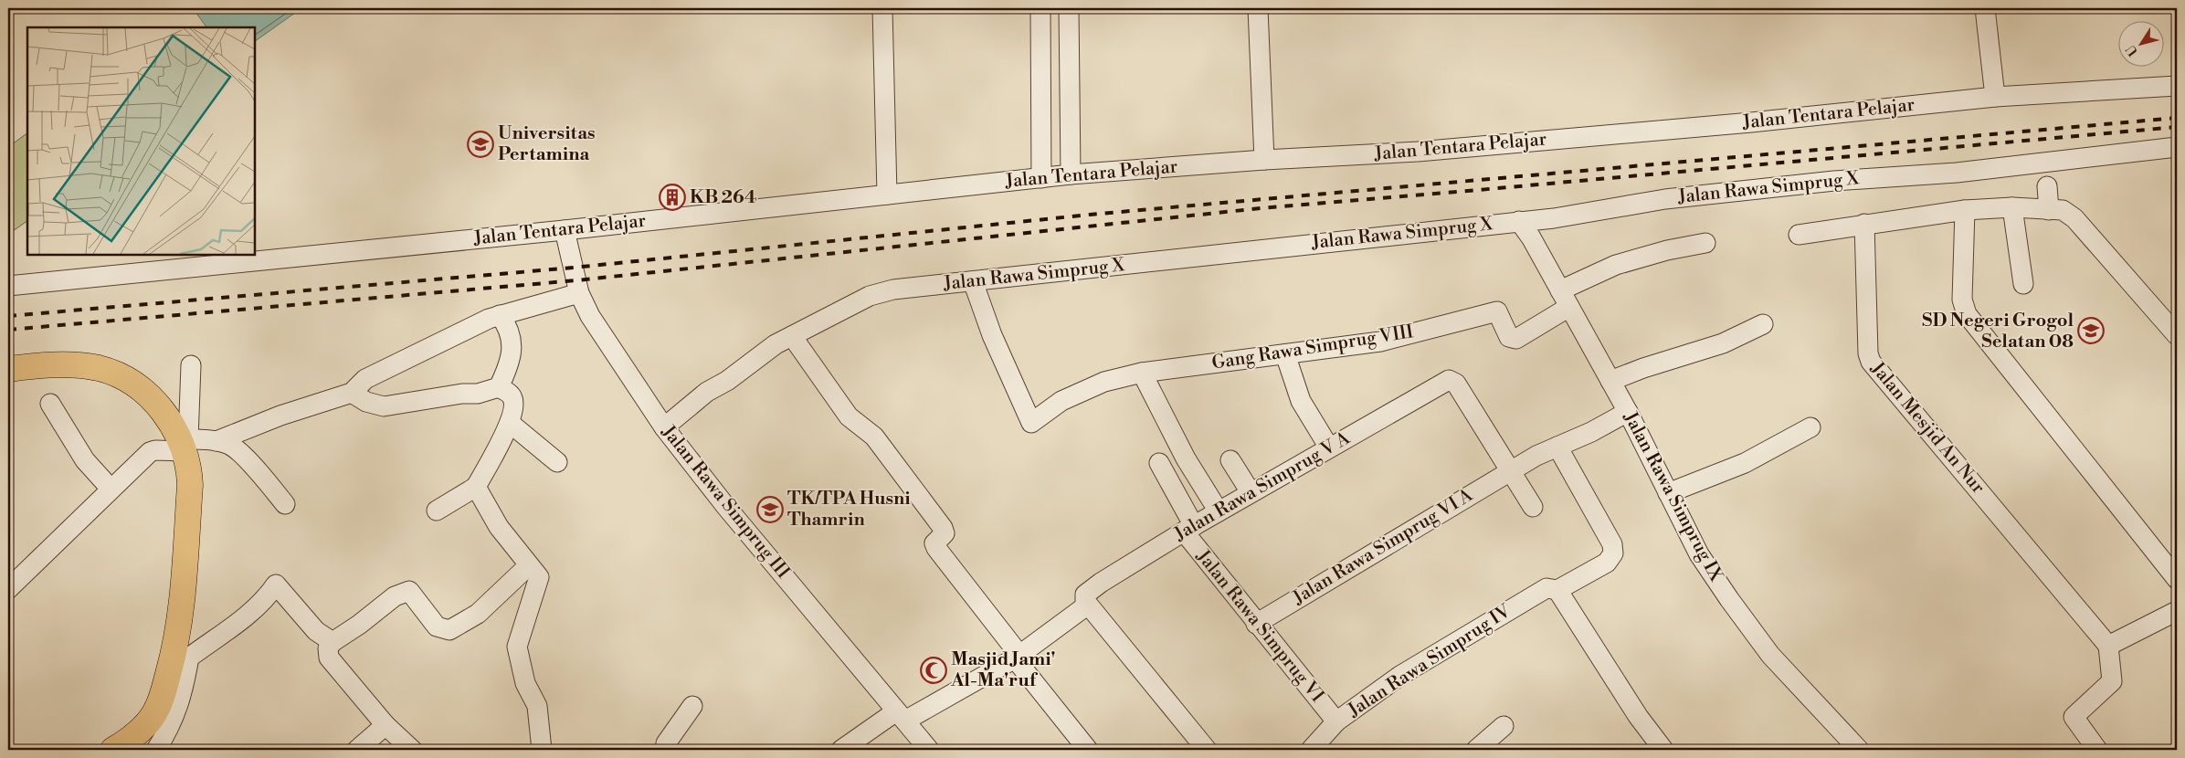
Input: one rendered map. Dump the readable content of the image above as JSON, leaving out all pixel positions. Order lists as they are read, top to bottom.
{
  "streets": {
    "street": [
      "Jalan Tentara Pelajar",
      "Jalan Rawa Simprug X",
      "Gang Rawa Simprug VIII",
      "Jalan Mesjid An Nur",
      "Jalan Rawa Simprug V A",
      "Jalan Rawa Simprug IX",
      "Jalan Rawa Simprug III",
      "Jalan Rawa Simprug VI A",
      "Jalan Rawa Simprug VI",
      "Jalan Rawa Simprug IV"
    ]
  },
  "crossings": [
    ["Jalan Tentara Pelajar", "Jalan Rawa Simprug III"],
    ["Jalan Rawa Simprug X", "Gang Rawa Simprug VIII"],
    ["Jalan Rawa Simprug X", "Jalan Rawa Simprug IX"],
    ["Jalan Rawa Simprug X", "Jalan Rawa Simprug III"],
    ["Gang Rawa Simprug VIII", "Jalan Rawa Simprug IX"],
    ["Jalan Rawa Simprug V A", "Jalan Rawa Simprug VI A"],
    ["Jalan Rawa Simprug V A", "Jalan Rawa Simprug VI"],
    ["Jalan Rawa Simprug IX", "Jalan Rawa Simprug VI A"],
    ["Jalan Rawa Simprug VI A", "Jalan Rawa Simprug VI"],
    ["Jalan Rawa Simprug VI A", "Jalan Rawa Simprug IV"],
    ["Jalan Rawa Simprug VI", "Jalan Rawa Simprug IV"]
  ],
  "places": {
    "school or university": ["Universitas Pertamina", "SD Negeri Grogol Selatan 08", "TK/TPA Husni Thamrin"],
    "building": ["KB 264"],
    "mosque": ["Masjid Jami' Al-Ma'ruf"]
  },
  "north": "bottom left"
}
